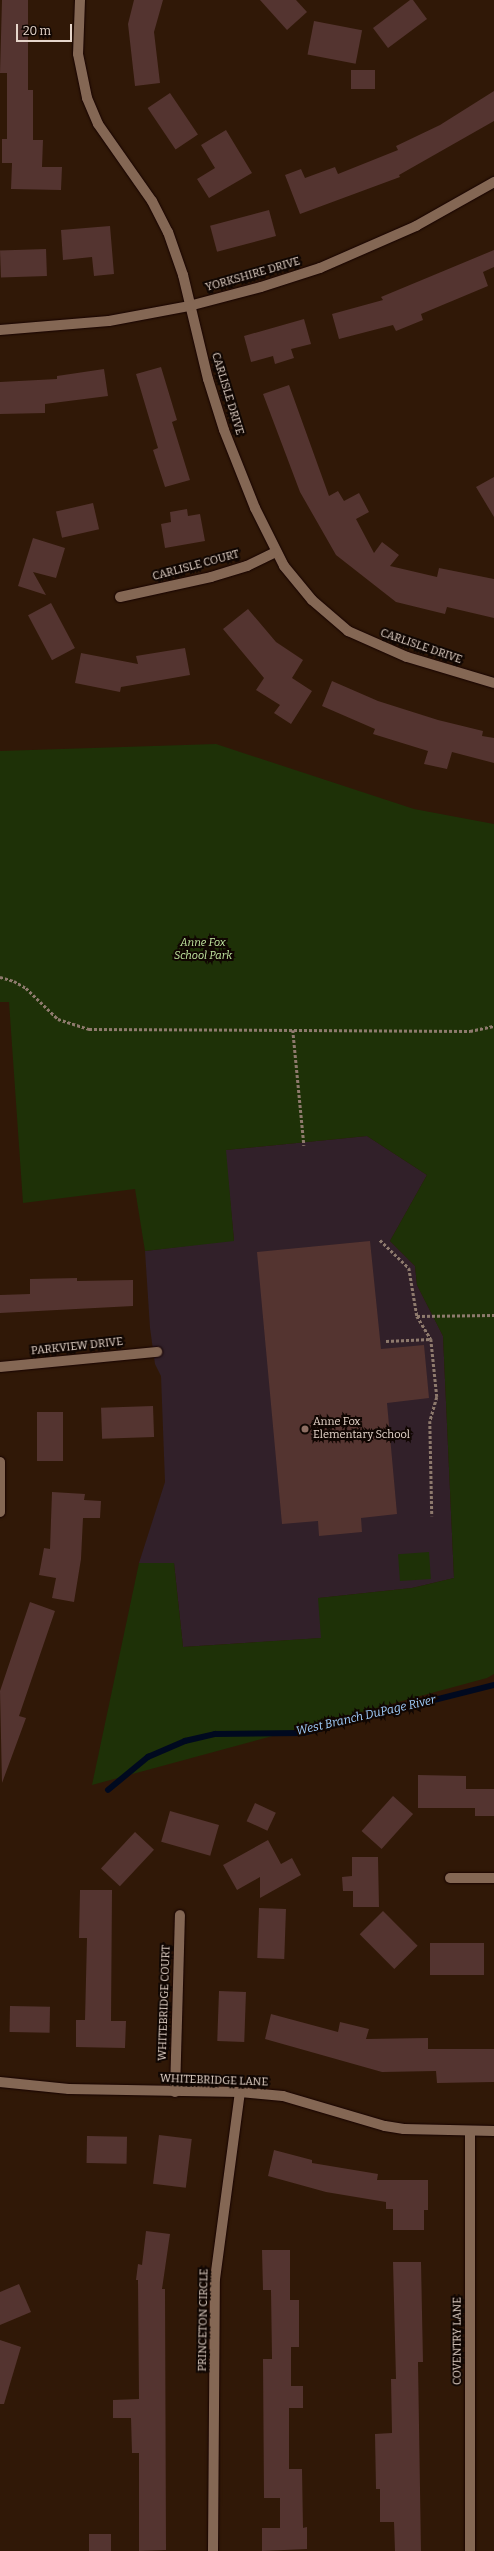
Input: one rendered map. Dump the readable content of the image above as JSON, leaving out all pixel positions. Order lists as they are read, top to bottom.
{
  "streets": {
    "street": [
      "YORKSHIRE DRIVE",
      "CARLISLE DRIVE",
      "CARLISLE COURT",
      "PARKVIEW DRIVE",
      "WHITEBRIDGE COURT",
      "WHITEBRIDGE LANE",
      "PRINCETON CIRCLE",
      "COVENTRY LANE"
    ]
  },
  "crossings": [
    ["YORKSHIRE DRIVE", "CARLISLE DRIVE"],
    ["CARLISLE DRIVE", "CARLISLE COURT"],
    ["WHITEBRIDGE COURT", "WHITEBRIDGE LANE"],
    ["WHITEBRIDGE LANE", "PRINCETON CIRCLE"],
    ["WHITEBRIDGE LANE", "COVENTRY LANE"]
  ],
  "water": ["West Branch DuPage River"],
  "parks": ["Anne Fox School Park"],
  "places": ["Anne Fox Elementary School"],
  "scale_bar": "20 m"
}
